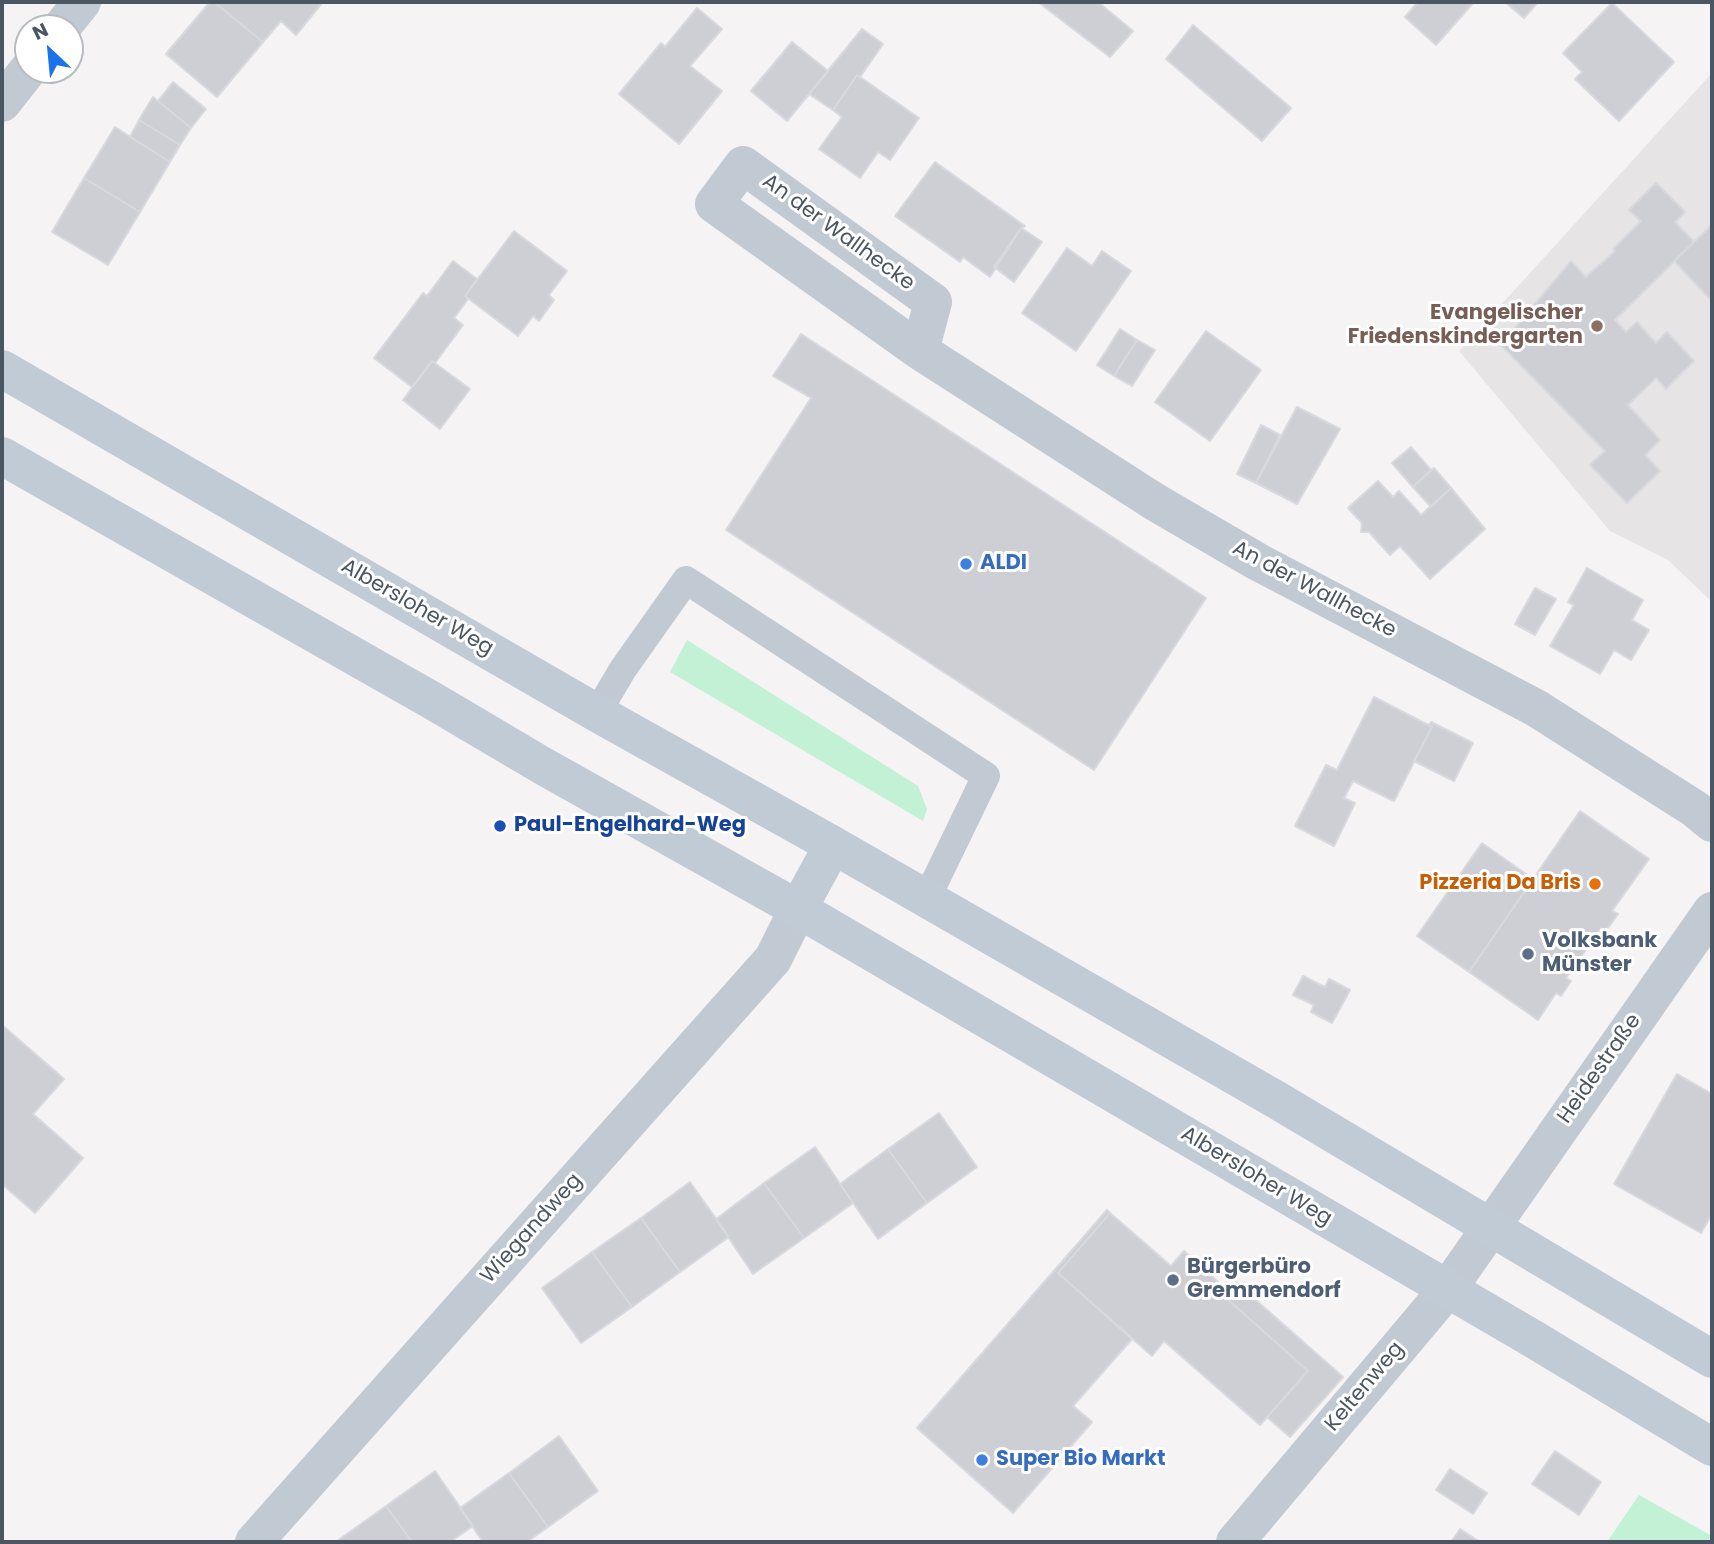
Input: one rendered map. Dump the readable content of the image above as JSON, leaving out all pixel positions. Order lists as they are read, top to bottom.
{
  "streets": {
    "main road": ["Albersloher Weg"],
    "street": [
      "An der Wallhecke",
      "Heidestraße",
      "Wiegandweg",
      "Keltenweg"
    ]
  },
  "crossings": [
    ["Albersloher Weg", "Heidestraße"],
    ["Albersloher Weg", "Wiegandweg"],
    ["Albersloher Weg", "Keltenweg"],
    ["Heidestraße", "Keltenweg"]
  ],
  "places": [
    "Evangelischer Friedenskindergarten",
    "ALDI",
    "Paul-Engelhard-Weg",
    "Pizzeria Da Bris",
    "Volksbank Münster",
    "Bürgerbüro Gremmendorf",
    "Super Bio Markt"
  ],
  "north": "top left"
}
